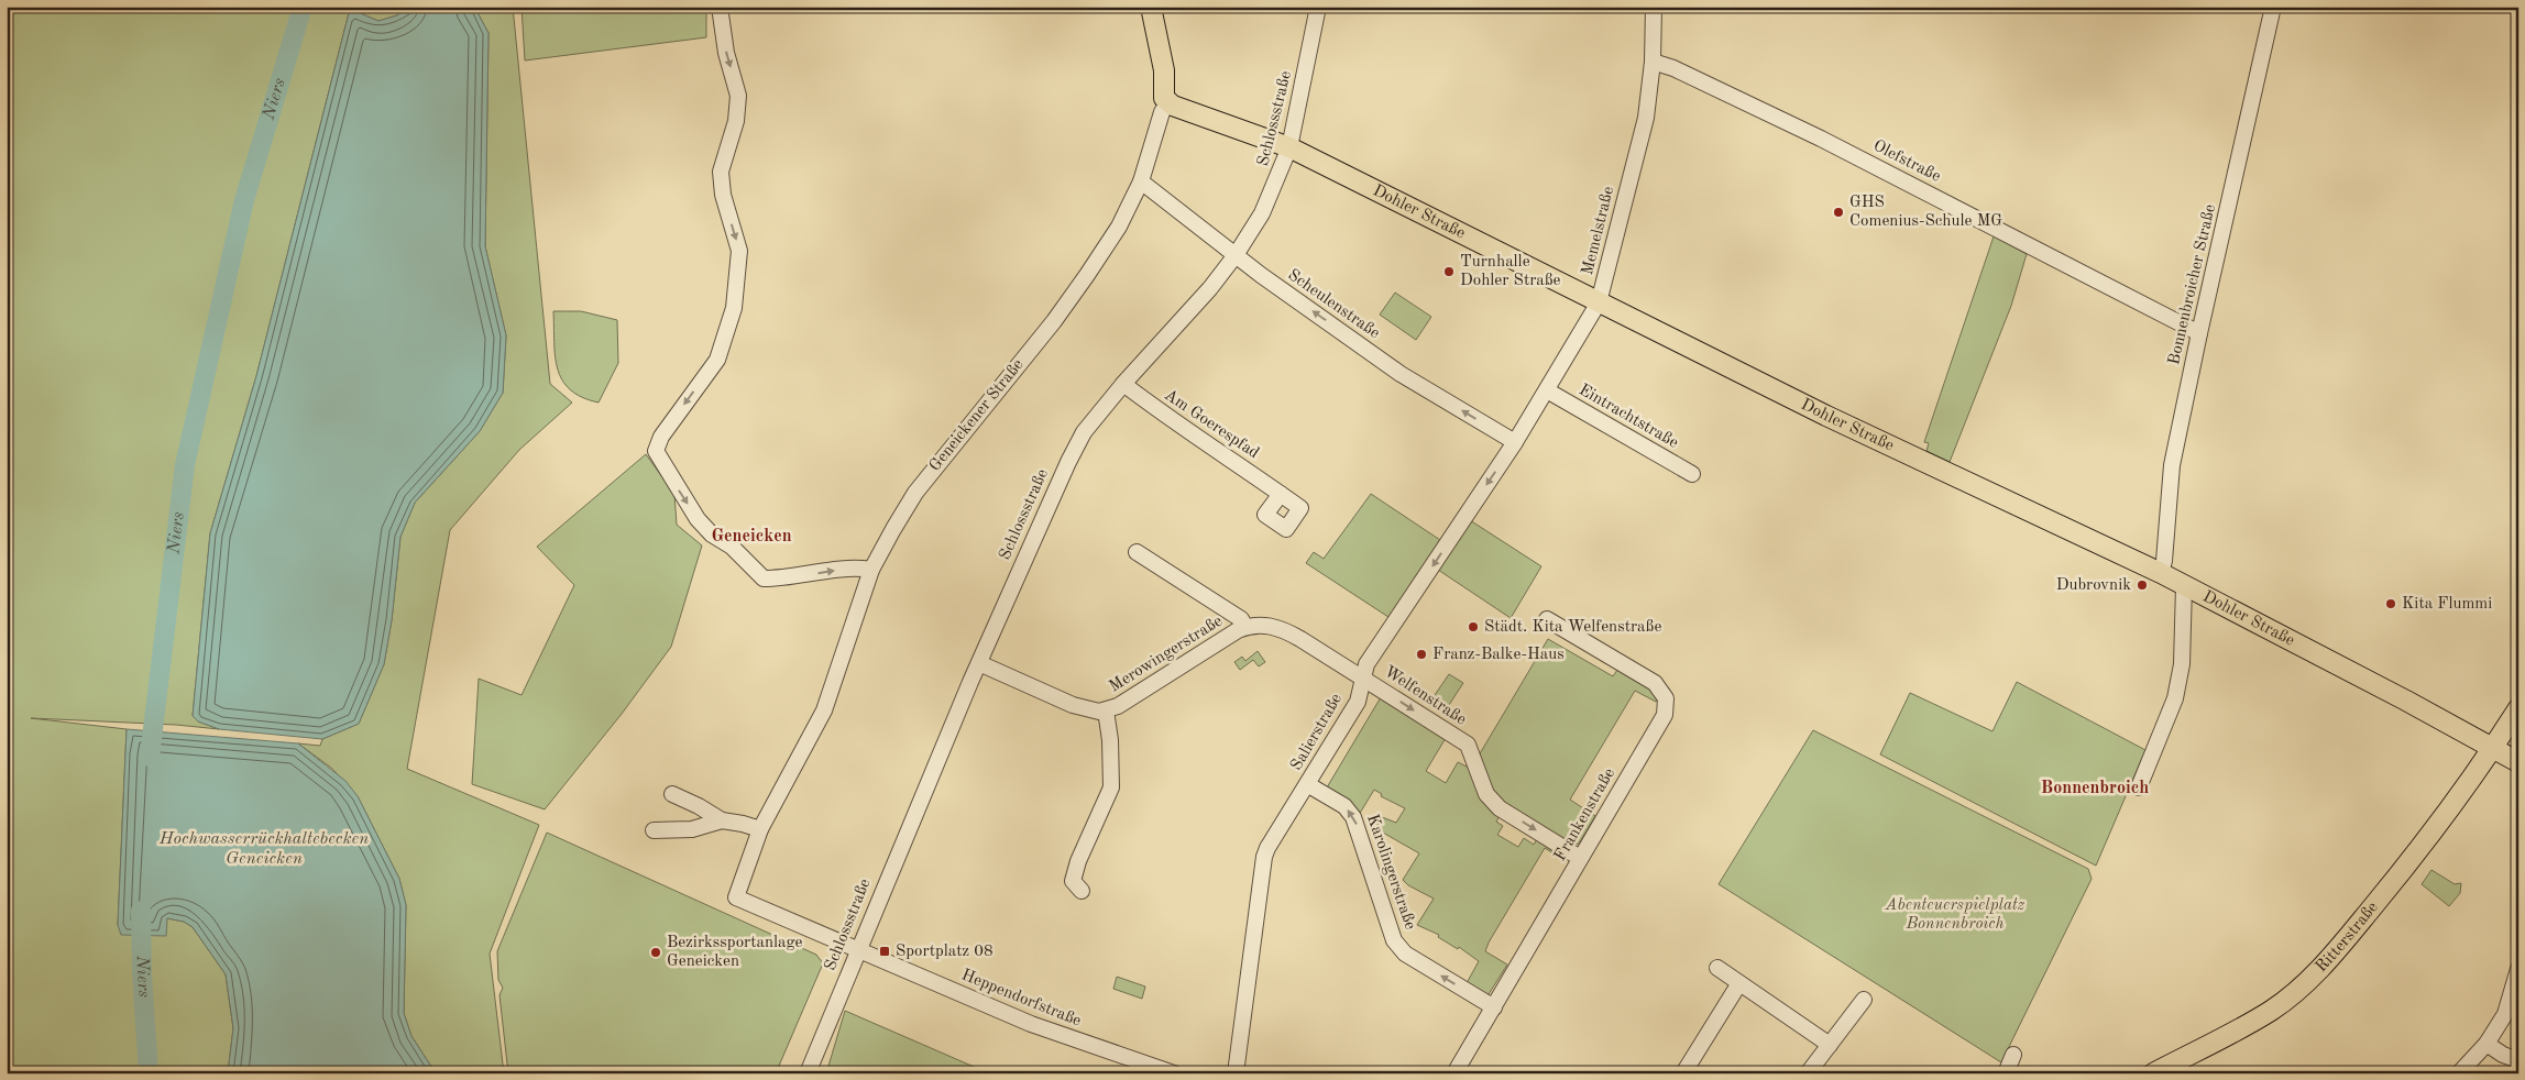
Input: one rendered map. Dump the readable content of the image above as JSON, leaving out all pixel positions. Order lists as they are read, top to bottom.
{
  "streets": {
    "main road": ["Dohler Straße", "Ritterstraße"],
    "street": [
      "Schlossstraße",
      "Olefstraße",
      "Memelstraße",
      "Bonnenbroicher Straße",
      "Scheulenstraße",
      "Geneickener Straße",
      "Eintrachtstraße",
      "Am Goerespfad",
      "Merowingerstraße",
      "Welfenstraße",
      "Salierstraße",
      "Frankenstraße",
      "Karolingerstraße",
      "Heppendorfstraße"
    ]
  },
  "crossings": [
    ["Schlossstraße", "Dohler Straße"],
    ["Schlossstraße", "Scheulenstraße"],
    ["Schlossstraße", "Geneickener Straße"],
    ["Schlossstraße", "Am Goerespfad"],
    ["Schlossstraße", "Merowingerstraße"],
    ["Schlossstraße", "Heppendorfstraße"],
    ["Olefstraße", "Memelstraße"],
    ["Olefstraße", "Bonnenbroicher Straße"],
    ["Dohler Straße", "Memelstraße"],
    ["Dohler Straße", "Bonnenbroicher Straße"],
    ["Dohler Straße", "Geneickener Straße"],
    ["Dohler Straße", "Ritterstraße"],
    ["Memelstraße", "Scheulenstraße"],
    ["Memelstraße", "Eintrachtstraße"],
    ["Memelstraße", "Salierstraße"],
    ["Scheulenstraße", "Geneickener Straße"],
    ["Scheulenstraße", "Salierstraße"],
    ["Geneickener Straße", "Heppendorfstraße"],
    ["Merowingerstraße", "Welfenstraße"],
    ["Merowingerstraße", "Salierstraße"],
    ["Welfenstraße", "Salierstraße"],
    ["Welfenstraße", "Frankenstraße"],
    ["Salierstraße", "Karolingerstraße"],
    ["Frankenstraße", "Karolingerstraße"]
  ],
  "one_way": [
    "Scheulenstraße",
    "Welfenstraße",
    "Salierstraße",
    "Karolingerstraße"
  ],
  "districts": ["Geneicken", "Bonnenbroich"],
  "water": ["Niers", "Hochwasserrückhaltebecken Geneicken"],
  "parks": ["Abenteuerspielplatz Bonnenbroich"],
  "places": {
    "other": [
      "GHS Comenius-Schule MG",
      "Turnhalle Dohler Straße",
      "Dubrovnik",
      "Kita Flummi",
      "Städt. Kita Welfenstraße",
      "Franz-Balke-Haus",
      "Bezirkssportanlage Geneicken"
    ],
    "transit": ["Sportplatz 08"]
  }
}
